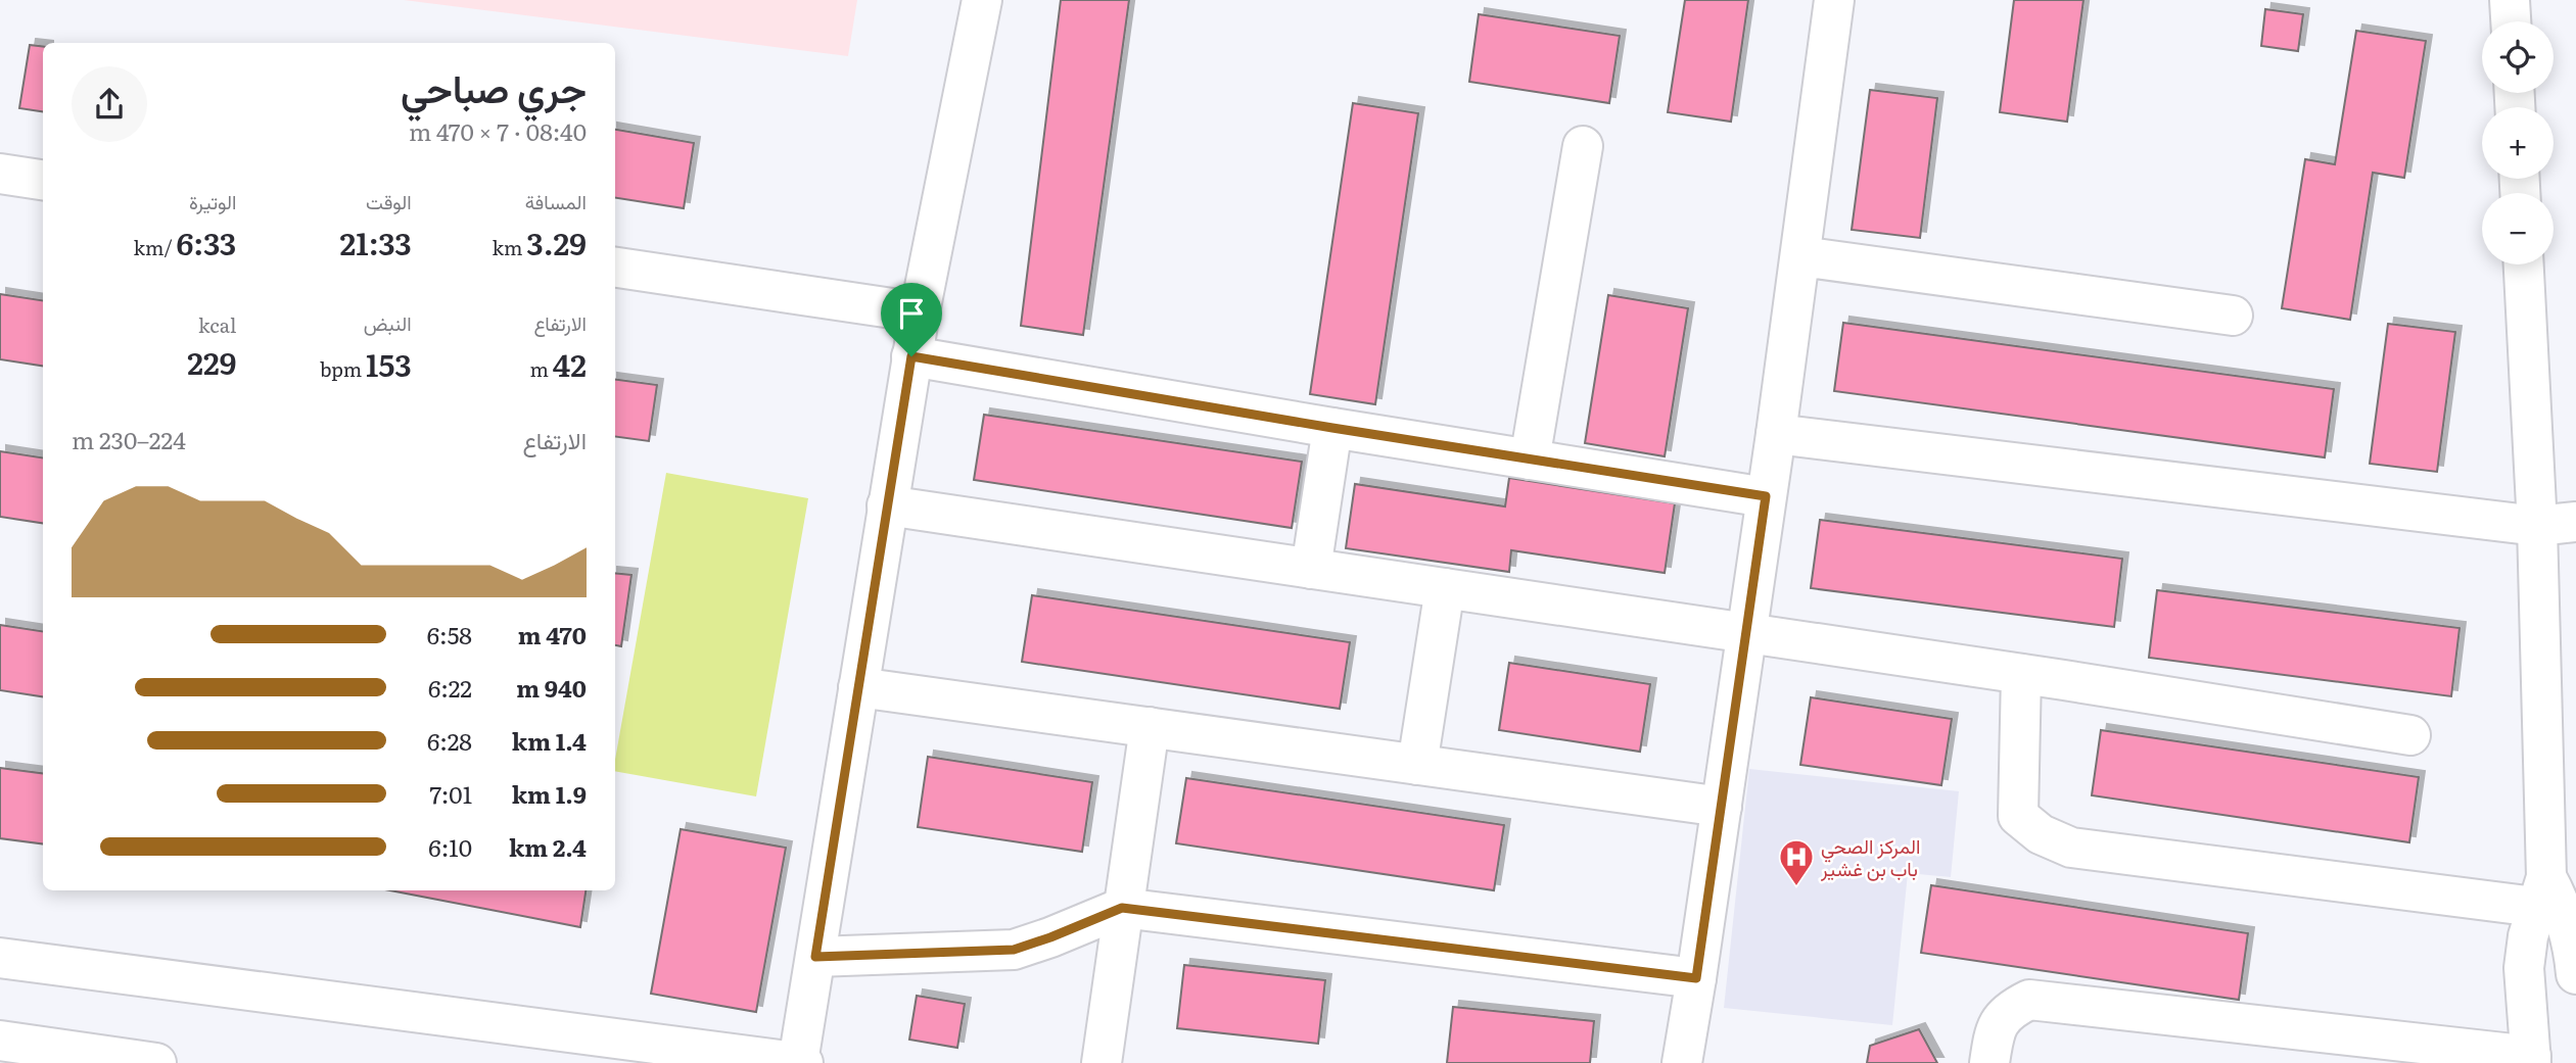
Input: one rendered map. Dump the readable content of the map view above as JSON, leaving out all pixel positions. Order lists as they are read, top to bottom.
{
  "places": {
    "hospital": ["المركز الصحي باب بن غشير"]
  },
  "page": {
    "map_buttons": ["+", "−"],
    "heading": ["جري صباحي", "08:40 · 7 × 470 m"],
    "stats": [
      ["المسافة", "3.29 km"],
      ["الوقت", "21:33"],
      ["الوتيرة", "6:33 /km"],
      ["الارتفاع", "42 m"],
      ["النبض", "153 bpm"],
      ["kcal", "229"]
    ],
    "chart": ["الارتفاع", "224–230 m"],
    "list": [
      {
        "name": "470 m",
        "note": "6:58"
      },
      {
        "name": "940 m",
        "note": "6:22"
      },
      {
        "name": "1.4 km",
        "note": "6:28"
      },
      {
        "name": "1.9 km",
        "note": "7:01"
      },
      {
        "name": "2.4 km",
        "note": "6:10"
      }
    ]
  }
}
